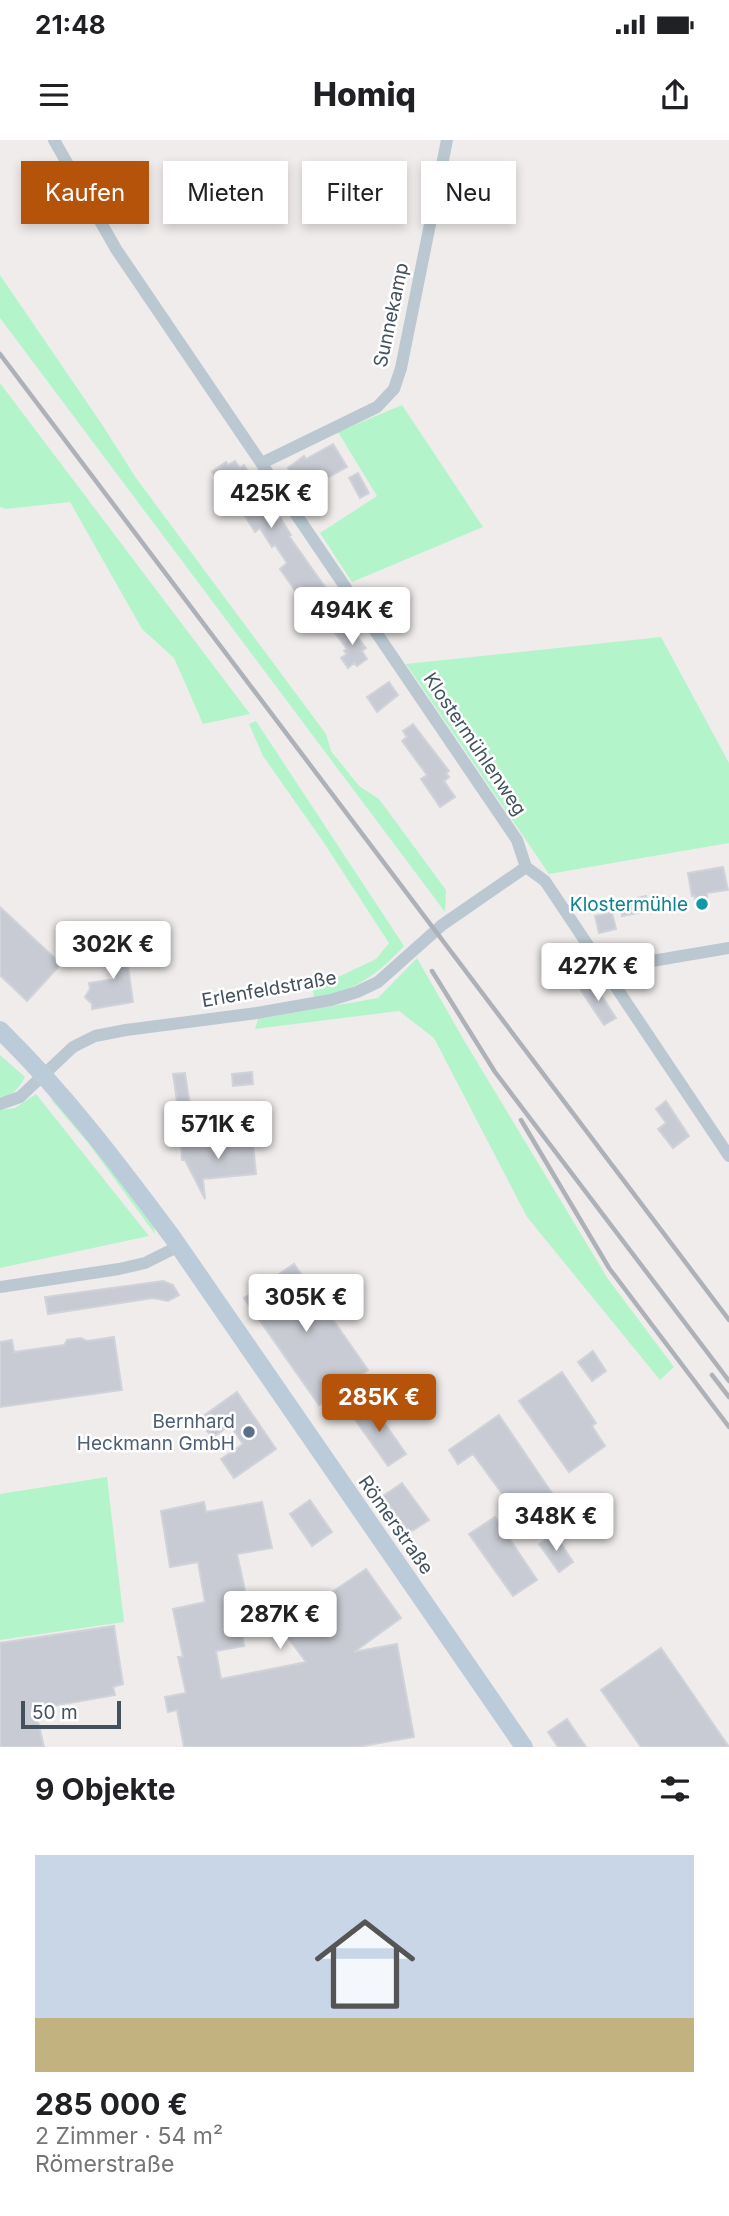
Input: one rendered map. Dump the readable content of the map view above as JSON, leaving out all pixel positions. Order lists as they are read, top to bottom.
{
  "streets": {
    "main road": ["Römerstraße"],
    "street": ["Sunnekamp", "Klostermühlenweg", "Erlenfeldstraße"]
  },
  "crossings": [
    ["Sunnekamp", "Klostermühlenweg"],
    ["Klostermühlenweg", "Erlenfeldstraße"],
    ["Erlenfeldstraße", "Römerstraße"]
  ],
  "places": ["Klostermühle", "Bernhard Heckmann GmbH"],
  "scale_bar": "50 m",
  "page": {
    "status": "21:48",
    "header": "Homiq",
    "chip": [
      "Kaufen",
      "Mieten",
      "Filter",
      "Neu"
    ],
    "price": [
      "425K €",
      "494K €",
      "302K €",
      "427K €",
      "571K €",
      "305K €",
      "285K €",
      "348K €",
      "287K €"
    ],
    "scale": "50 m",
    "heading": "9 Objekte",
    "list": [
      {
        "name": "285 000 €",
        "note": "2 Zimmer · 54 m² · Römerstraße"
      }
    ]
  }
}
